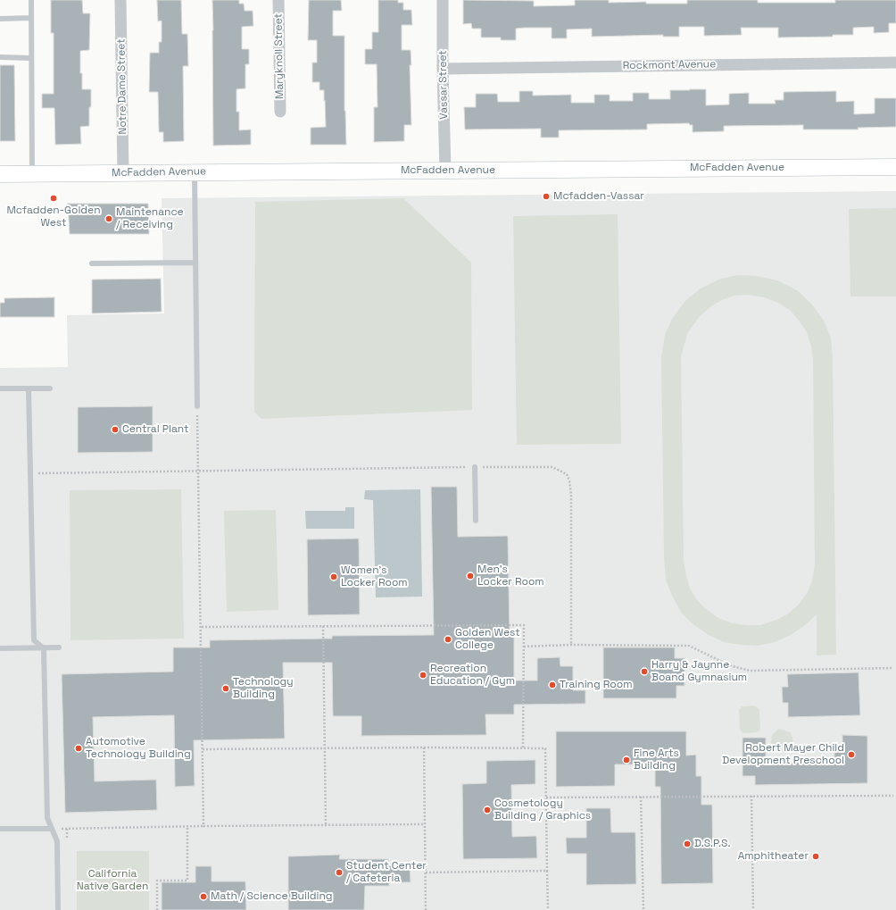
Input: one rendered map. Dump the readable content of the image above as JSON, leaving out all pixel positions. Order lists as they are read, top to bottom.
{
  "streets": {
    "street": [
      "Maryknoll Street",
      "Rockmont Avenue",
      "Vassar Street",
      "Notre Dame Street",
      "McFadden Avenue"
    ]
  },
  "crossings": [
    ["Rockmont Avenue", "Vassar Street"],
    ["Vassar Street", "McFadden Avenue"],
    ["Notre Dame Street", "McFadden Avenue"]
  ],
  "parks": ["California Native Garden"],
  "places": [
    "Mcfadden-Vassar",
    "Mcfadden-Golden West",
    "Maintenance / Receiving",
    "Central Plant",
    "Men's Locker Room",
    "Women's Locker Room",
    "Golden West College",
    "Harry & Jaynne Boand Gymnasium",
    "Recreation Education / Gym",
    "Training Room",
    "Technology Building",
    "Automotive Technology Building",
    "Robert Mayer Child Development Preschool",
    "Fine Arts Building",
    "Cosmetology Building / Graphics",
    "D.S.P.S.",
    "Amphitheater",
    "Student Center / Cafeteria",
    "Math / Science Building"
  ]
}
